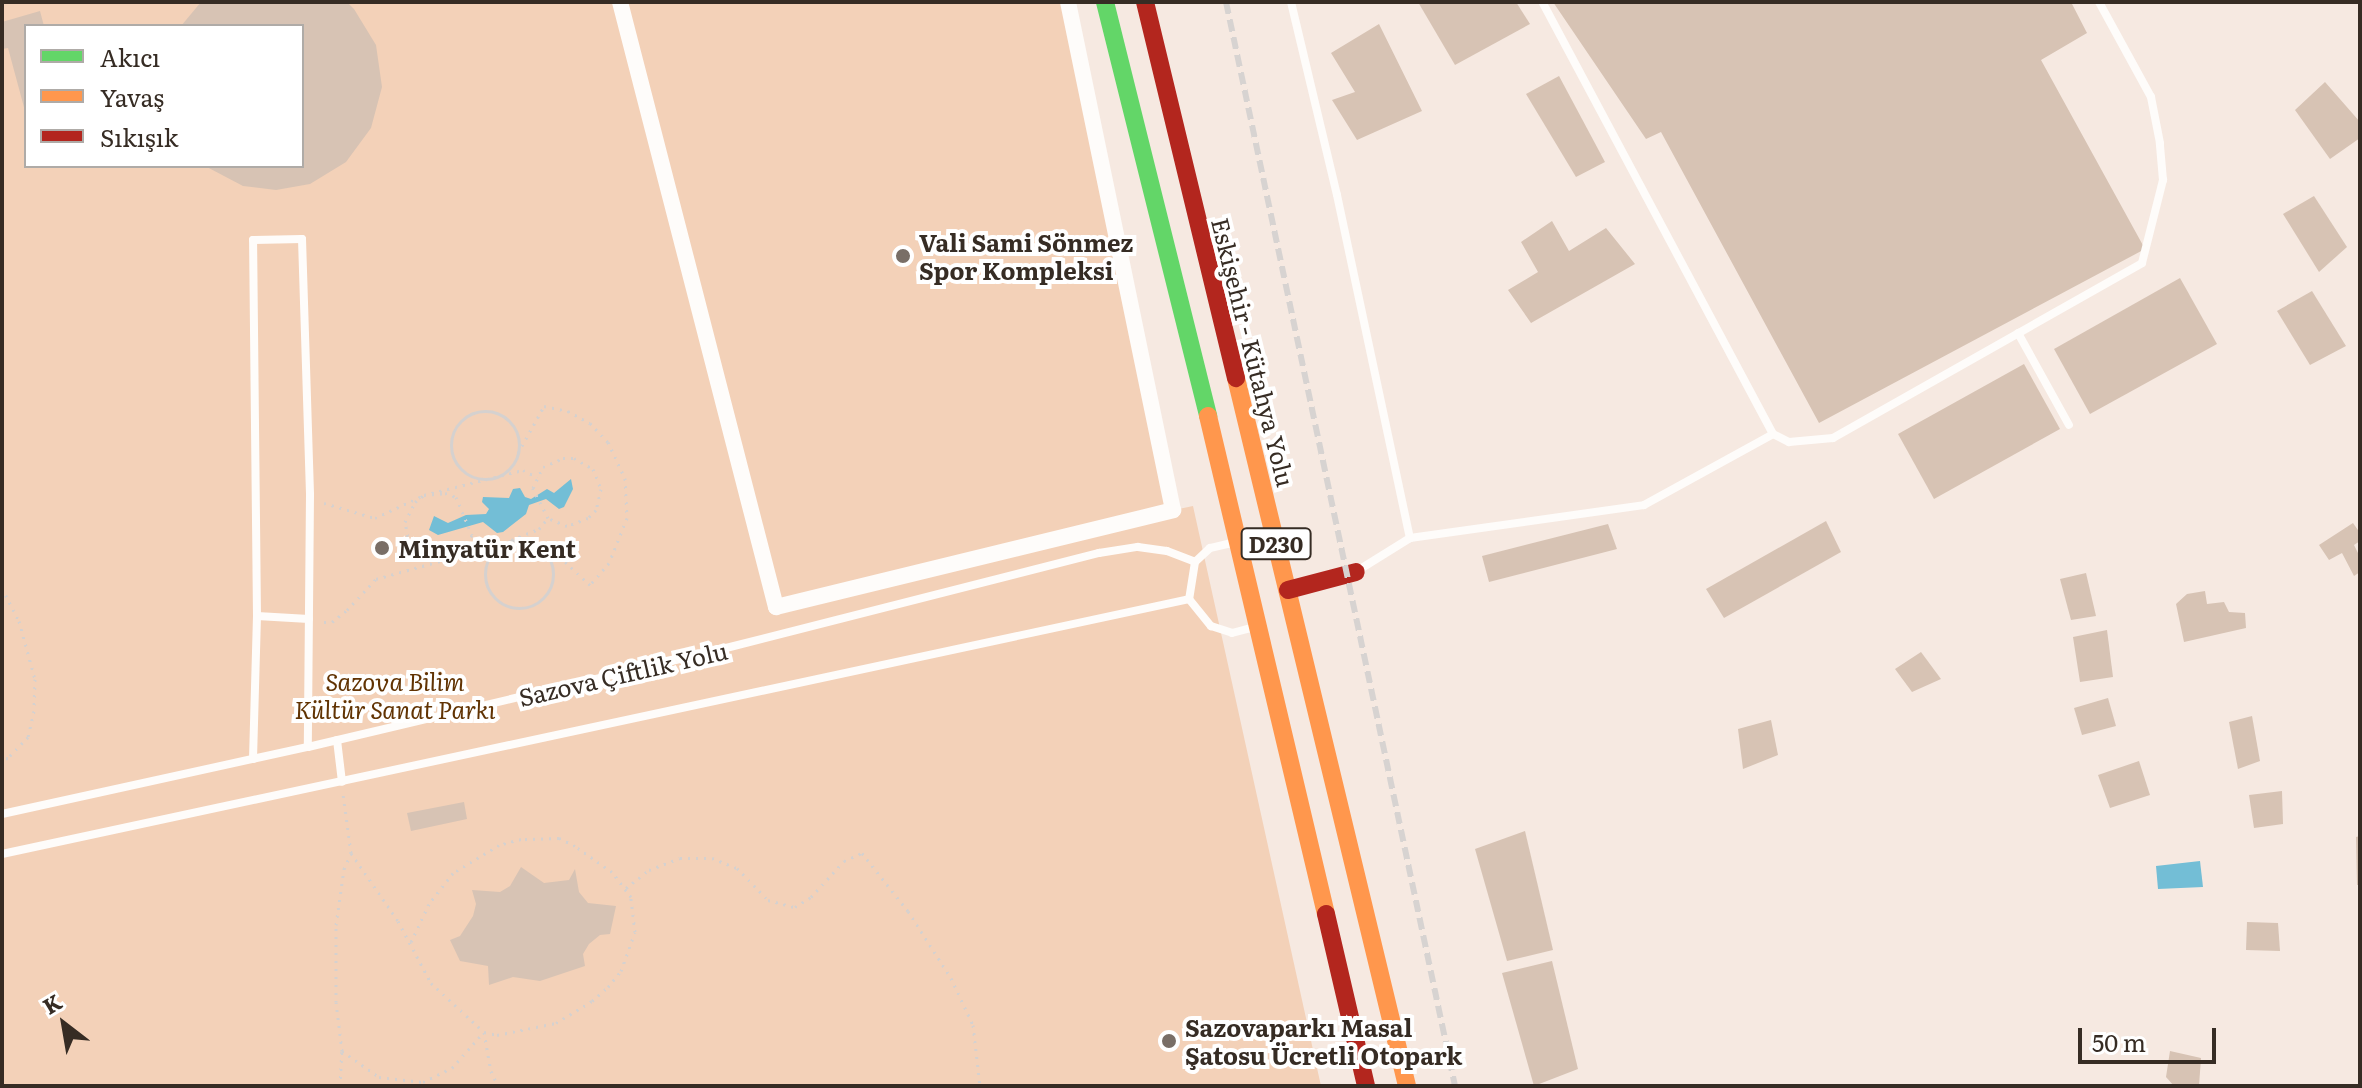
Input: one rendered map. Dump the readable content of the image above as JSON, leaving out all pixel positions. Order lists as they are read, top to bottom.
{
  "streets": {
    "main road": ["Eskişehir - Kütahya Yolu", "D230"],
    "lane": ["Sazova Çiftlik Yolu"]
  },
  "parks": ["Sazova Bilim Kültür Sanat Parkı"],
  "places": ["Vali Sami Sönmez Spor Kompleksi", "Minyatür Kent", "Sazovaparkı Masal Şatosu Ücretli Otopark"],
  "legend": ["Akıcı", "Yavaş", "Sıkışık"],
  "scale_bar": "50 m",
  "north": "top left"
}
